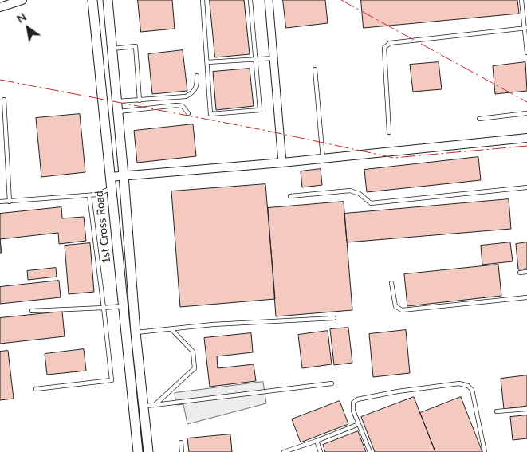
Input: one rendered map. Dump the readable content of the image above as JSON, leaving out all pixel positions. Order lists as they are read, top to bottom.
{
  "streets": {
    "main road": ["1st Cross Road"]
  },
  "north": "top left"
}
